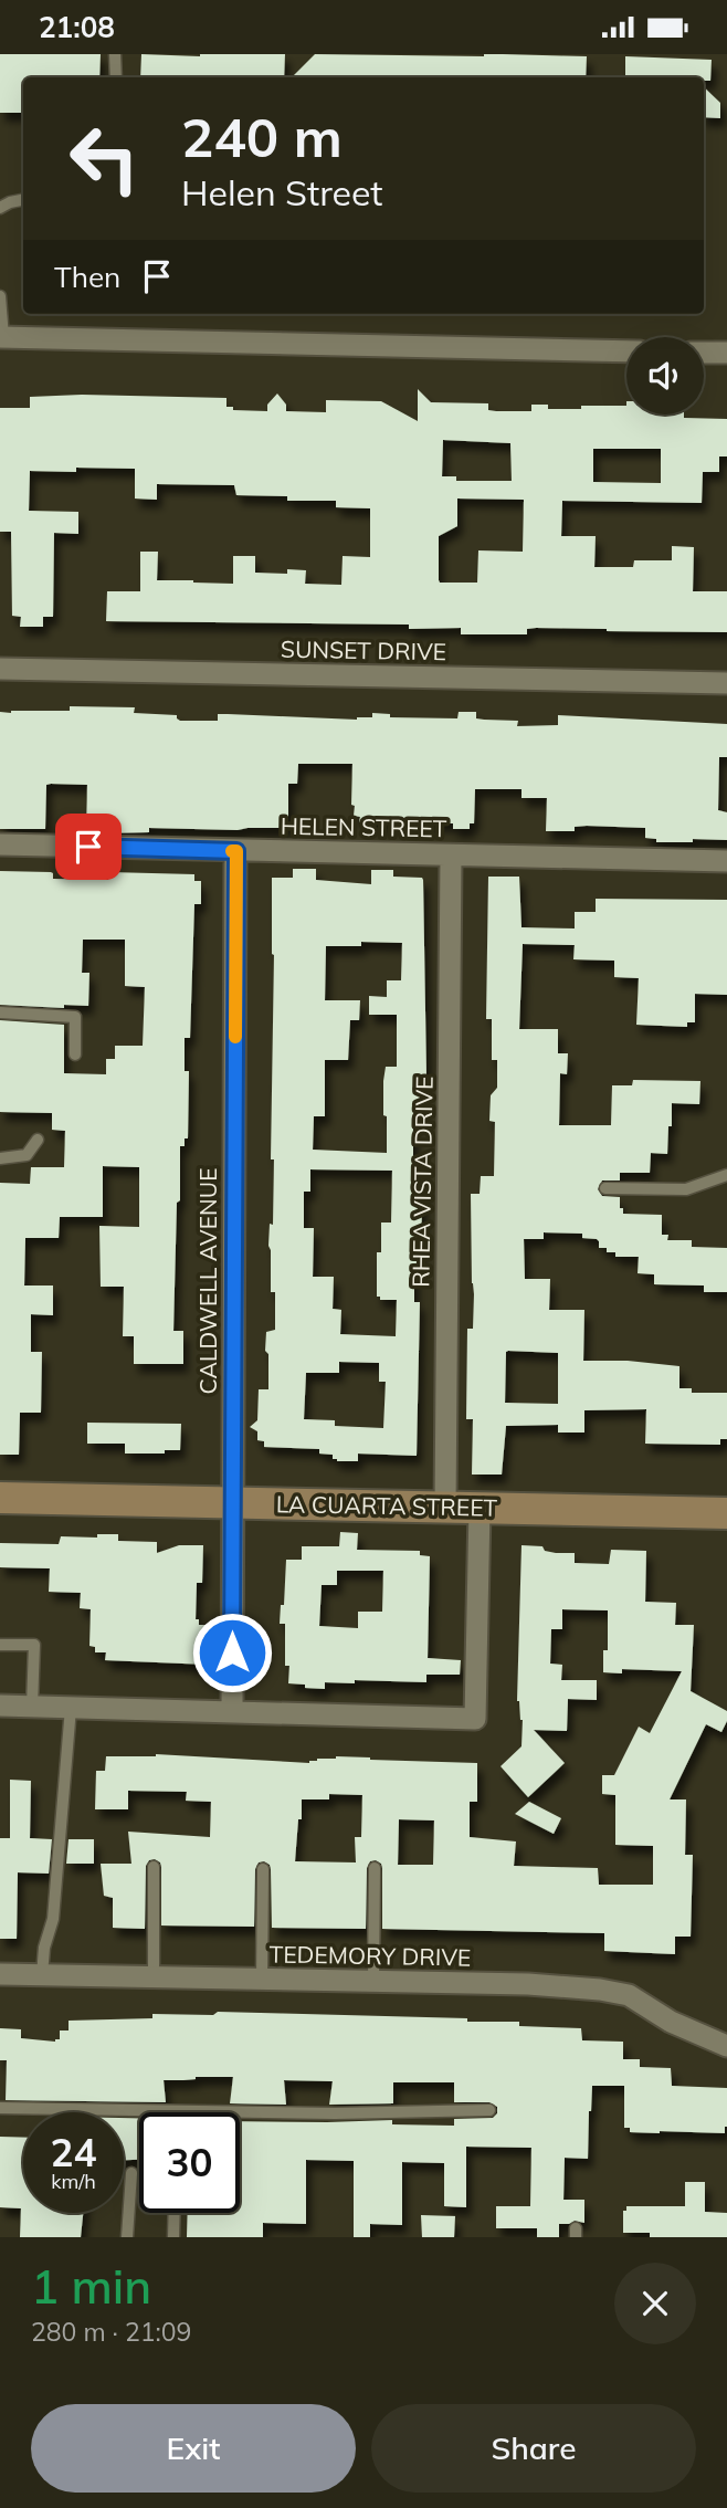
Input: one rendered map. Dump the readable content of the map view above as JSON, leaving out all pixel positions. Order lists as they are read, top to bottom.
{
  "streets": {
    "street": [
      "SUNSET DRIVE",
      "HELEN STREET",
      "RHEA VISTA DRIVE",
      "CALDWELL AVENUE",
      "LA CUARTA STREET",
      "TEDEMORY DRIVE"
    ]
  },
  "crossings": [
    ["HELEN STREET", "RHEA VISTA DRIVE"],
    ["HELEN STREET", "CALDWELL AVENUE"],
    ["RHEA VISTA DRIVE", "LA CUARTA STREET"],
    ["CALDWELL AVENUE", "LA CUARTA STREET"]
  ],
  "page": {
    "status": "21:08",
    "turn": ["240 m", "Helen Street"],
    "then": "Then",
    "speed": "24 km/h",
    "limit": "30",
    "heading": ["1 min", "280 m · 21:09"],
    "buttons": ["Exit", "Share"]
  }
}
